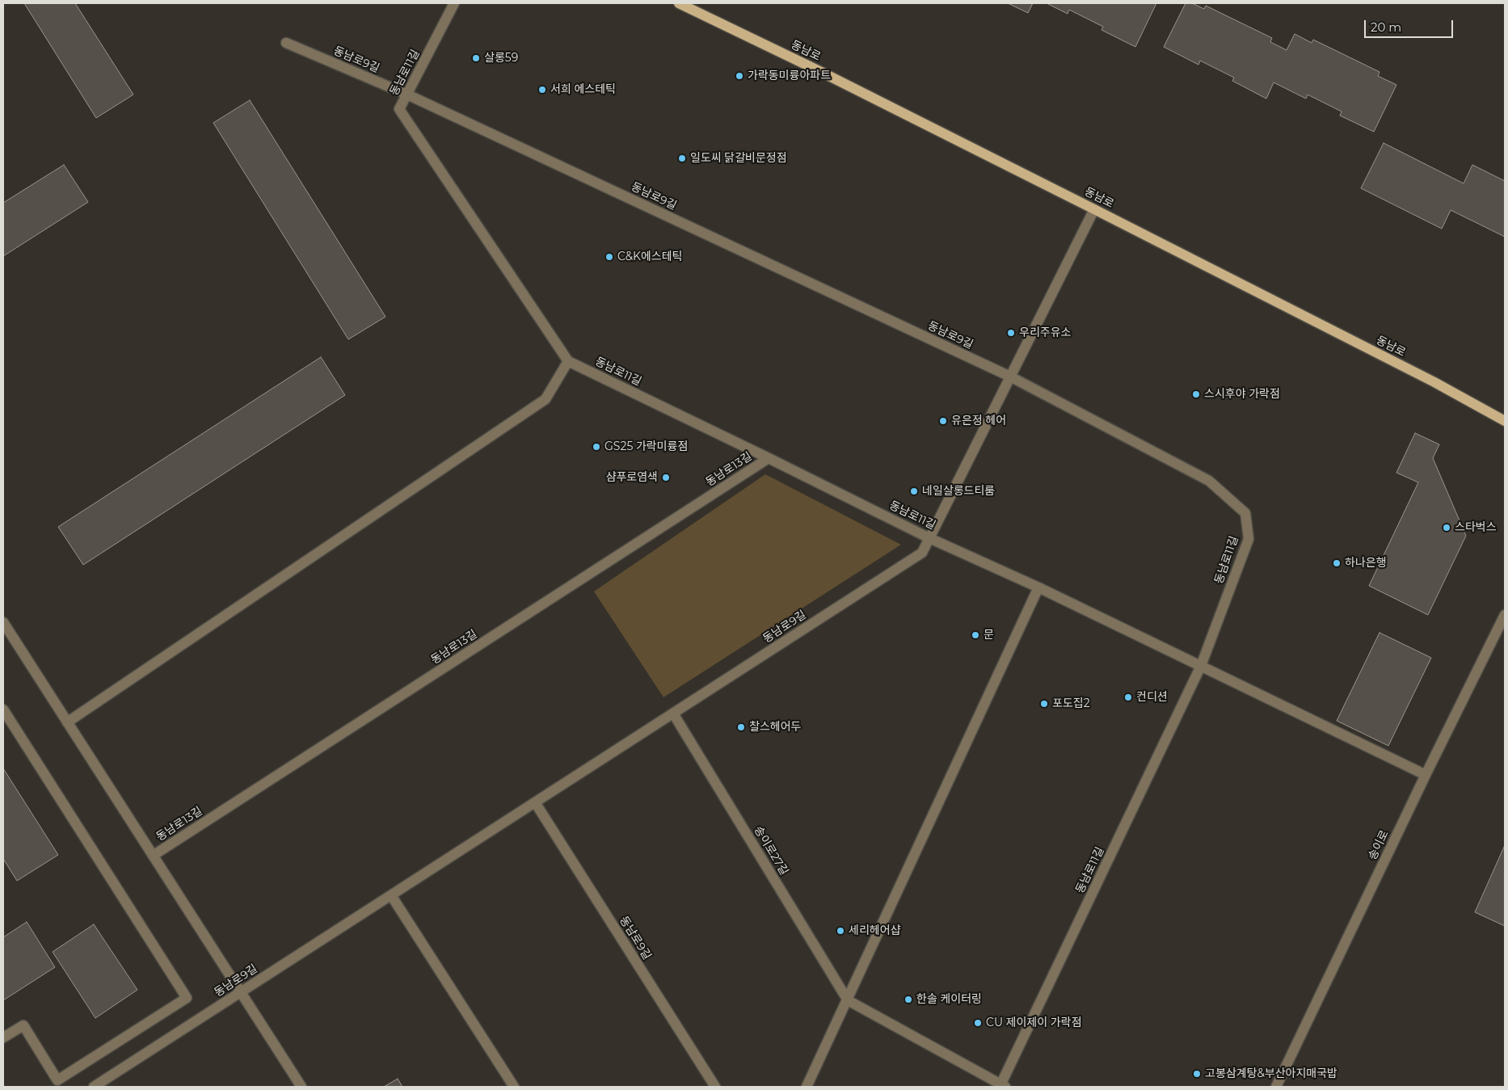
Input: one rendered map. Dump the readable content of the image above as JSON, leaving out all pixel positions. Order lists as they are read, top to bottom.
{
  "streets": {
    "main road": ["동남로"],
    "street": [
      "동남로9길",
      "동남로11길",
      "동남로13길",
      "송이로",
      "송이로27길"
    ]
  },
  "crossings": [
    ["동남로", "동남로9길"],
    ["동남로9길", "동남로11길"],
    ["동남로9길", "동남로13길"],
    ["동남로9길", "송이로27길"],
    ["동남로11길", "동남로13길"],
    ["동남로11길", "송이로"],
    ["동남로11길", "송이로27길"]
  ],
  "places": [
    "살롱59",
    "가락동미륭아파트",
    "서희 에스테틱",
    "일도씨 닭갈비문정점",
    "C&K에스테틱",
    "우리주유소",
    "스시후야 가락점",
    "유은정 헤어",
    "GS25 가락미륭점",
    "샴푸로염색",
    "네일살롱드티룸",
    "스타벅스",
    "하나은행",
    "문",
    "컨디션",
    "포도집2",
    "찰스헤어두",
    "세리헤어샵",
    "한솔 케이터링",
    "CU 제이제이 가락점",
    "고봉삼계탕&부산아지매국밥"
  ],
  "scale_bar": "20 m"
}
